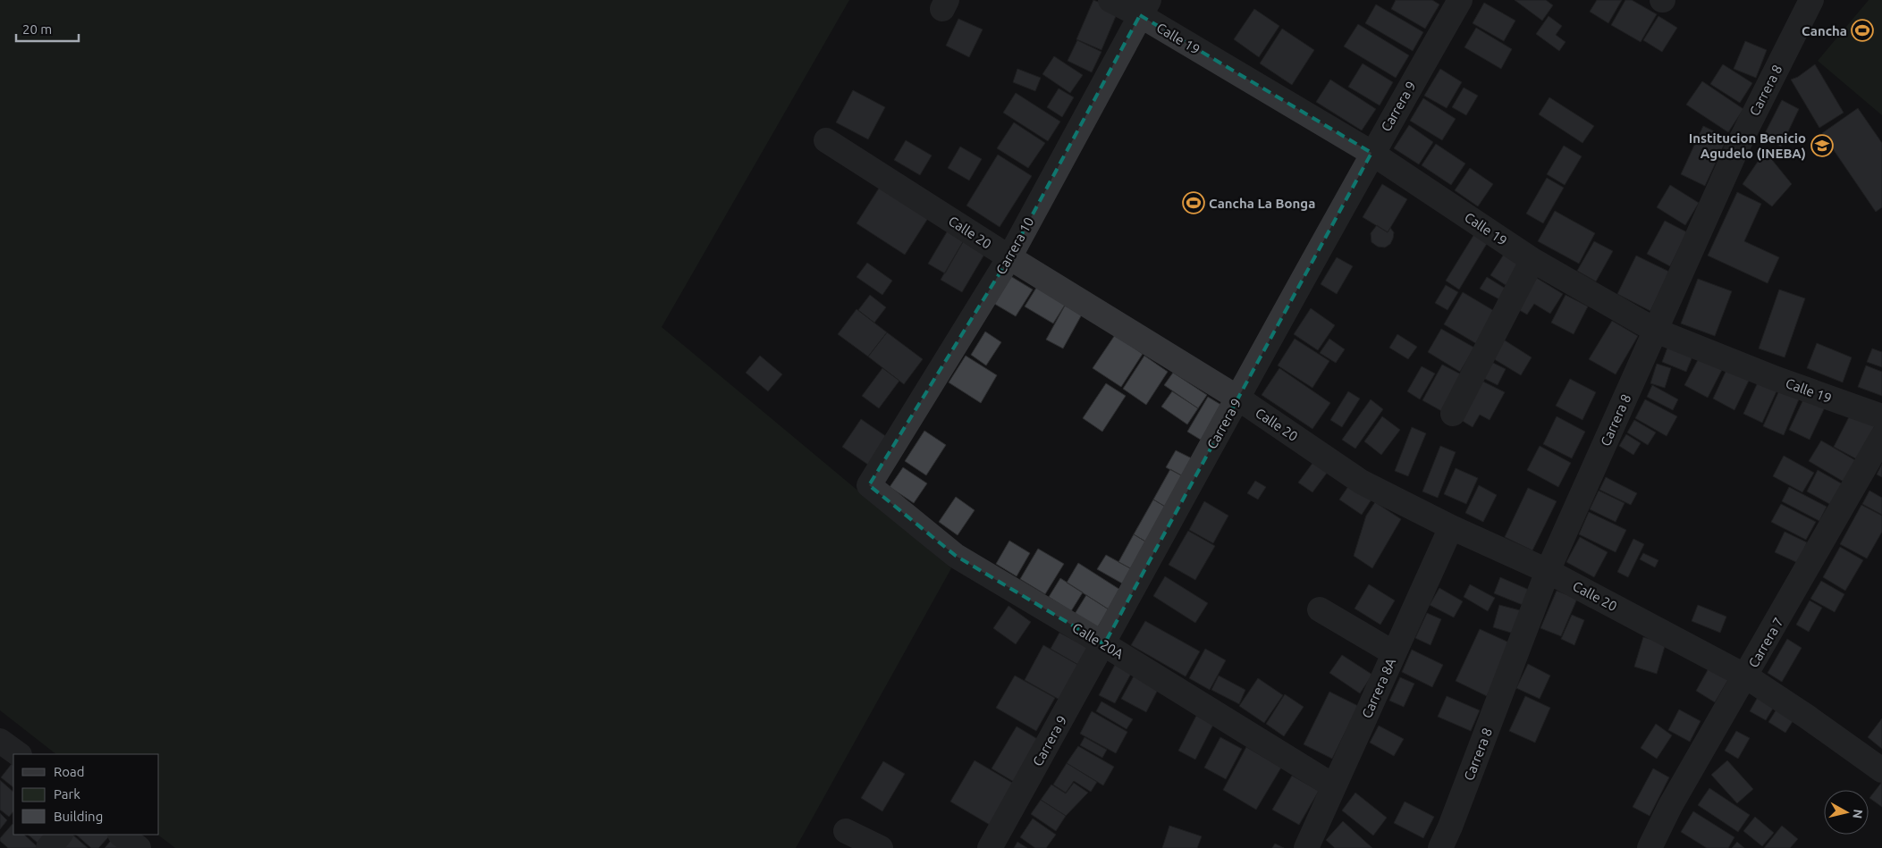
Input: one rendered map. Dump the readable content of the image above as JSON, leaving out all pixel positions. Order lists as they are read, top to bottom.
{
  "streets": {
    "street": [
      "Calle 19",
      "Carrera 8",
      "Carrera 9",
      "Calle 20",
      "Carrera 10",
      "Calle 20A",
      "Carrera 7",
      "Carrera 8A"
    ]
  },
  "crossings": [
    ["Calle 19", "Carrera 8"],
    ["Calle 19", "Carrera 9"],
    ["Calle 19", "Carrera 10"],
    ["Carrera 8", "Calle 20"],
    ["Carrera 9", "Calle 20"],
    ["Carrera 9", "Calle 20A"],
    ["Calle 20", "Carrera 10"],
    ["Calle 20", "Carrera 7"],
    ["Calle 20", "Carrera 8A"],
    ["Carrera 10", "Calle 20A"],
    ["Calle 20A", "Carrera 8A"]
  ],
  "places": {
    "sports": ["Cancha", "Cancha La Bonga"],
    "school or university": ["Institucion Benicio Agudelo (INEBA)"]
  },
  "legend": ["Road", "Park", "Building"],
  "scale_bar": "20 m",
  "north": "right"
}
